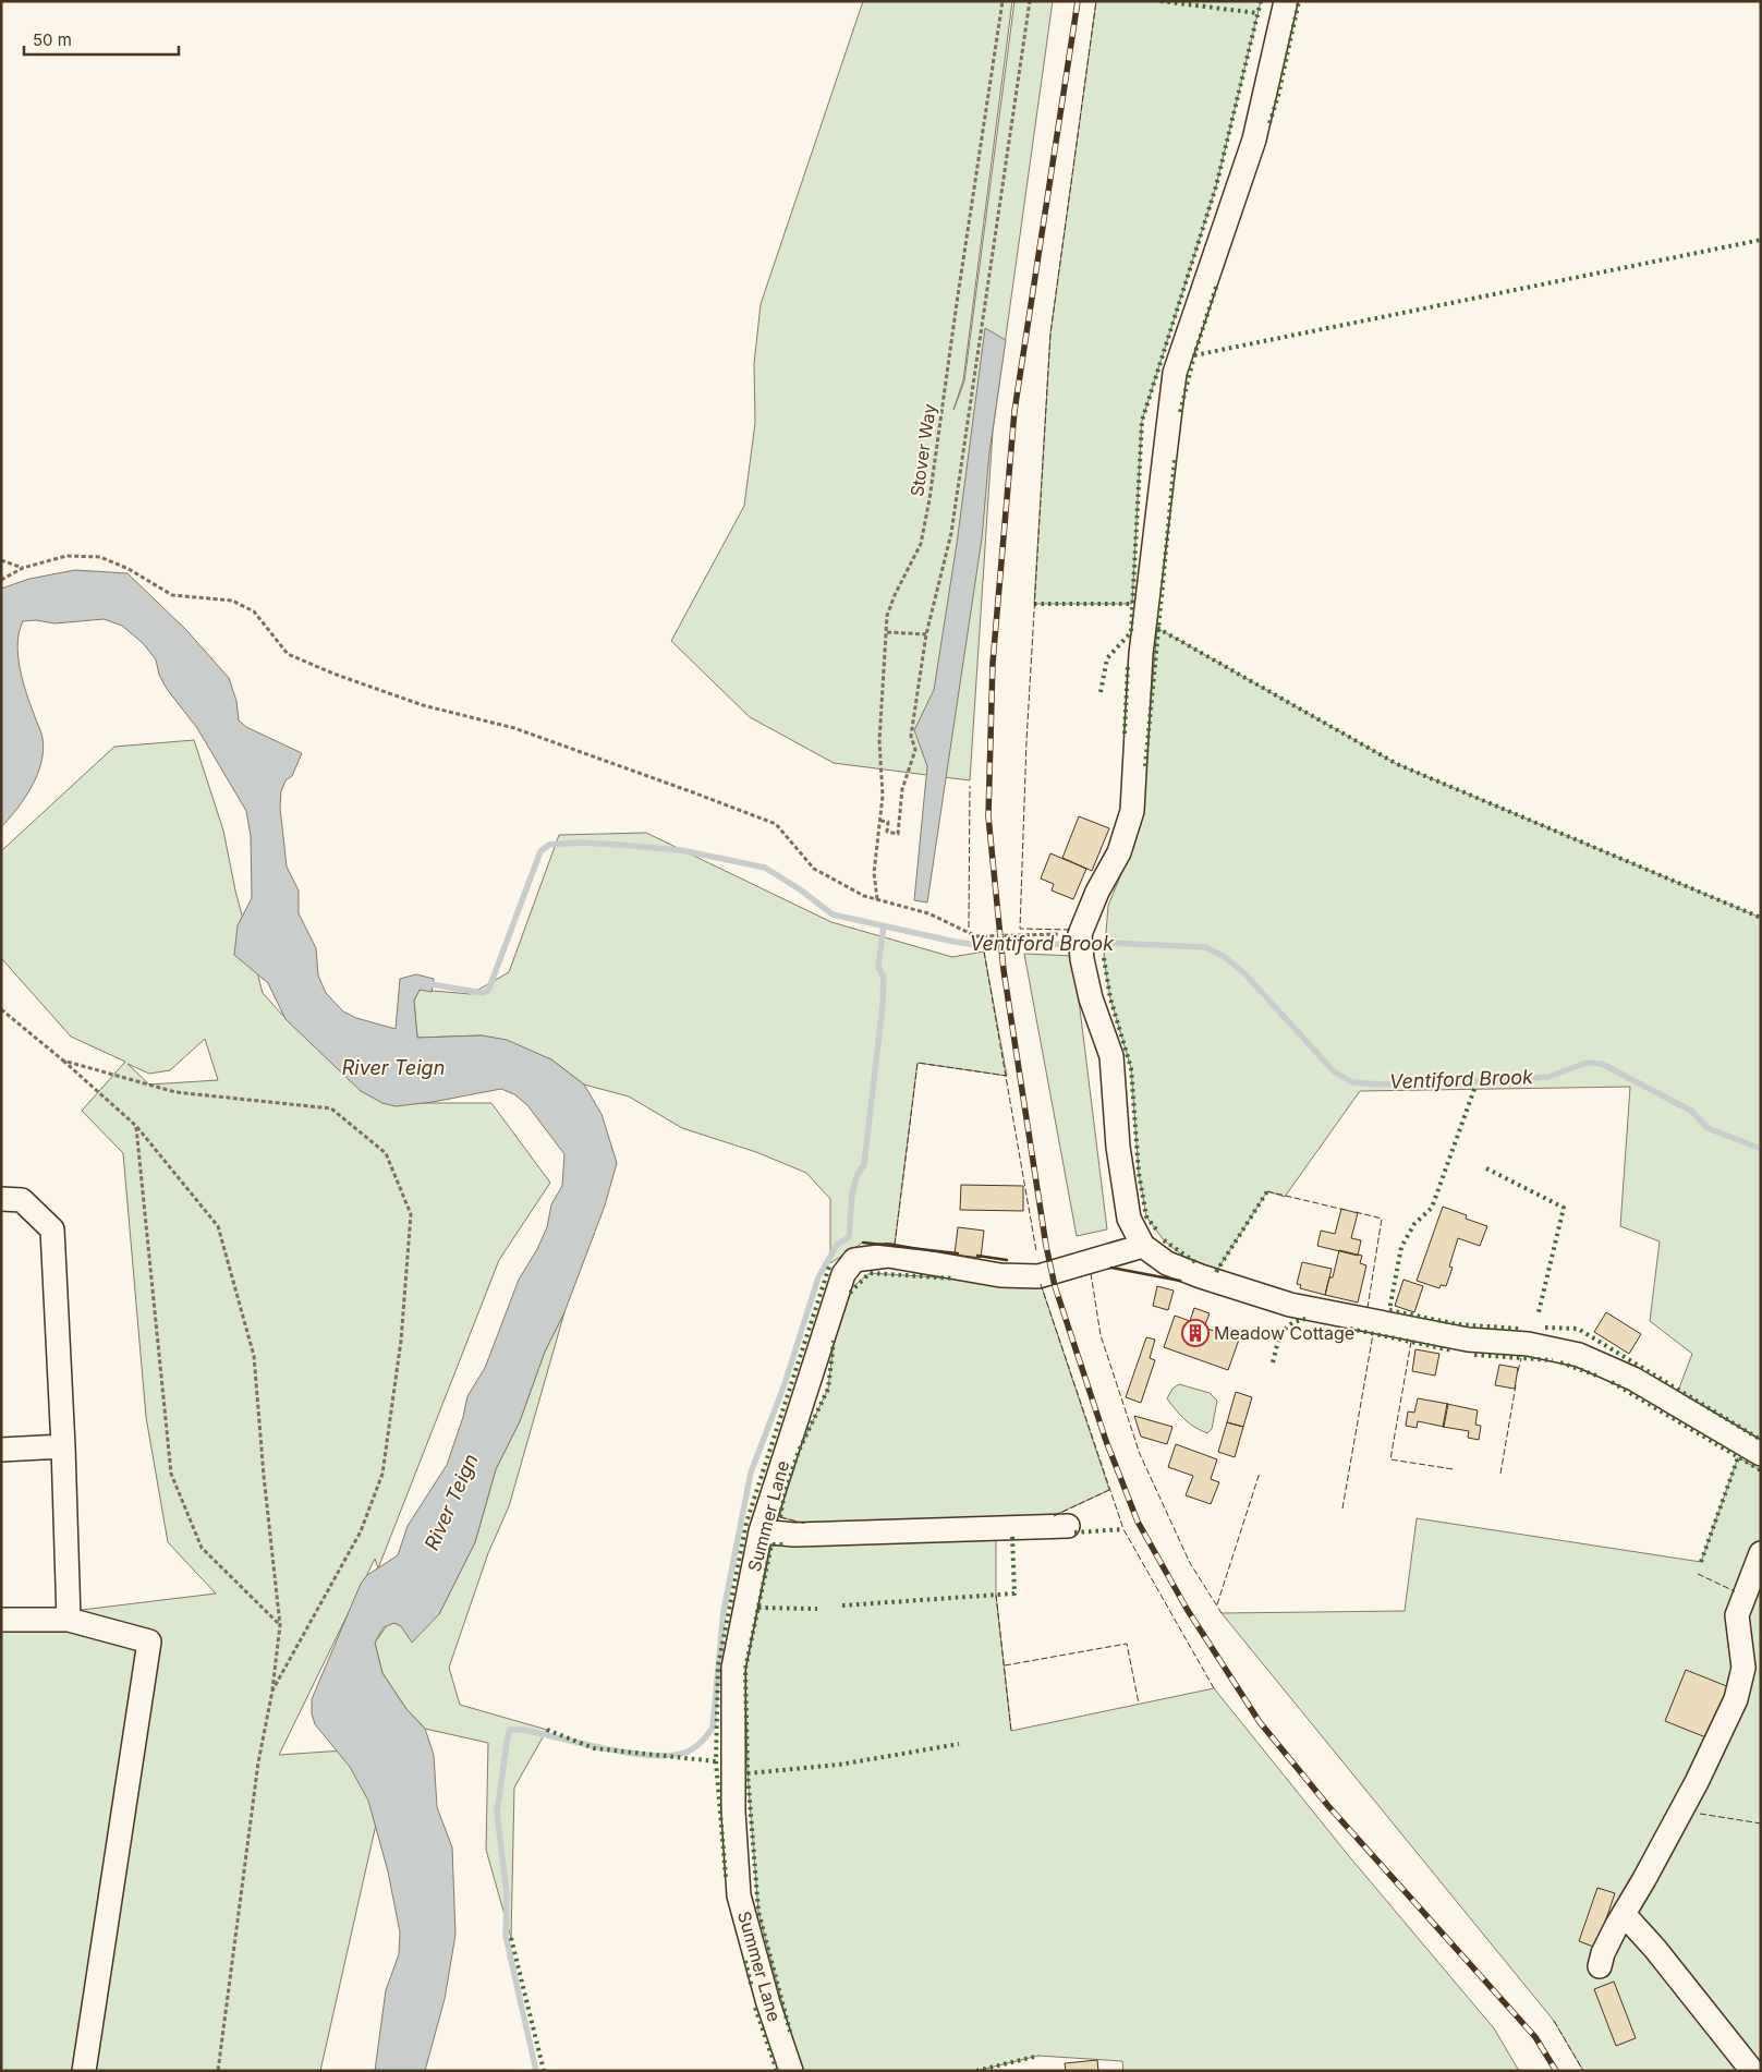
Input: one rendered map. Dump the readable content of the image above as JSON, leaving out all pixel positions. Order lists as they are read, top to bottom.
{
  "streets": {
    "street": ["Summer Lane"],
    "path": ["Stover Way"]
  },
  "water": ["Ventiford Brook", "River Teign"],
  "places": {
    "building": ["Meadow Cottage"]
  },
  "scale_bar": "50 m"
}
